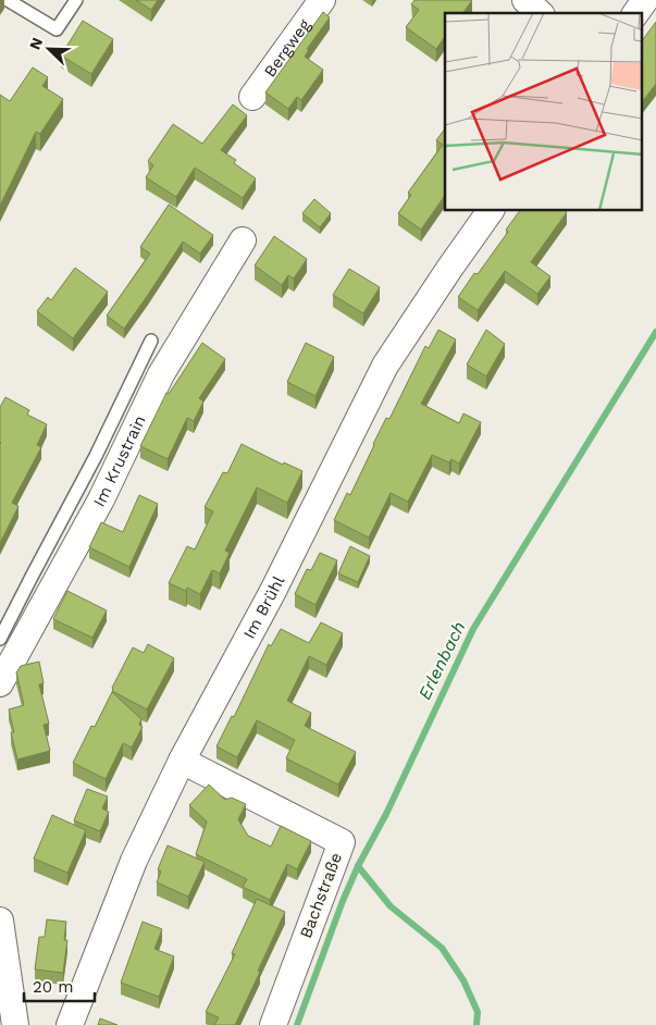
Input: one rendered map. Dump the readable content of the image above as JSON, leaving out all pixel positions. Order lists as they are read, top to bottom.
{
  "streets": {
    "street": [
      "Bergweg",
      "Im Krustrain",
      "Im Brühl",
      "Bachstraße"
    ]
  },
  "crossings": [
    ["Im Brühl", "Bachstraße"]
  ],
  "water": ["Erlenbach"],
  "scale_bar": "20 m",
  "north": "top left"
}
